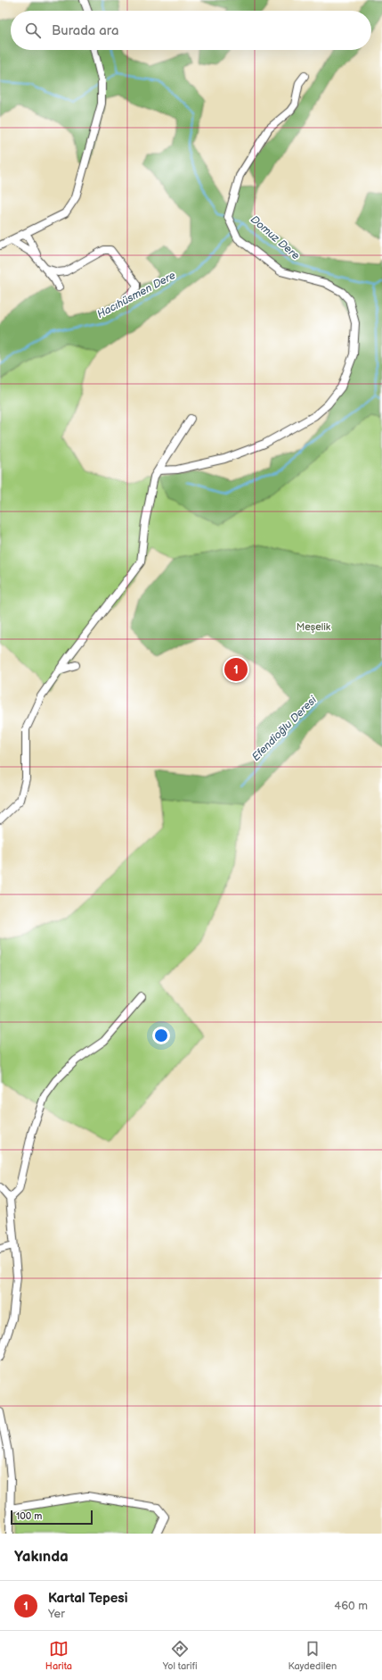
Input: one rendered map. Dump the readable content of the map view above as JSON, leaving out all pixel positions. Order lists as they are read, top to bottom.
{
  "water": ["Domuz Dere", "Hacıhüsmen Dere", "Efendioğlu Deresi"],
  "parks": ["Meşelik"],
  "scale_bar": "100 m",
  "page": {
    "search": "Burada ara",
    "pins": "1",
    "scale": "100 m",
    "heading": "Yakında",
    "list": [
      {
        "mark": "1",
        "name": "Kartal Tepesi",
        "note": "Yer",
        "value": "460 m"
      }
    ],
    "nav": ["Harita", "Yol tarifi", "Kaydedilen"]
  }
}
